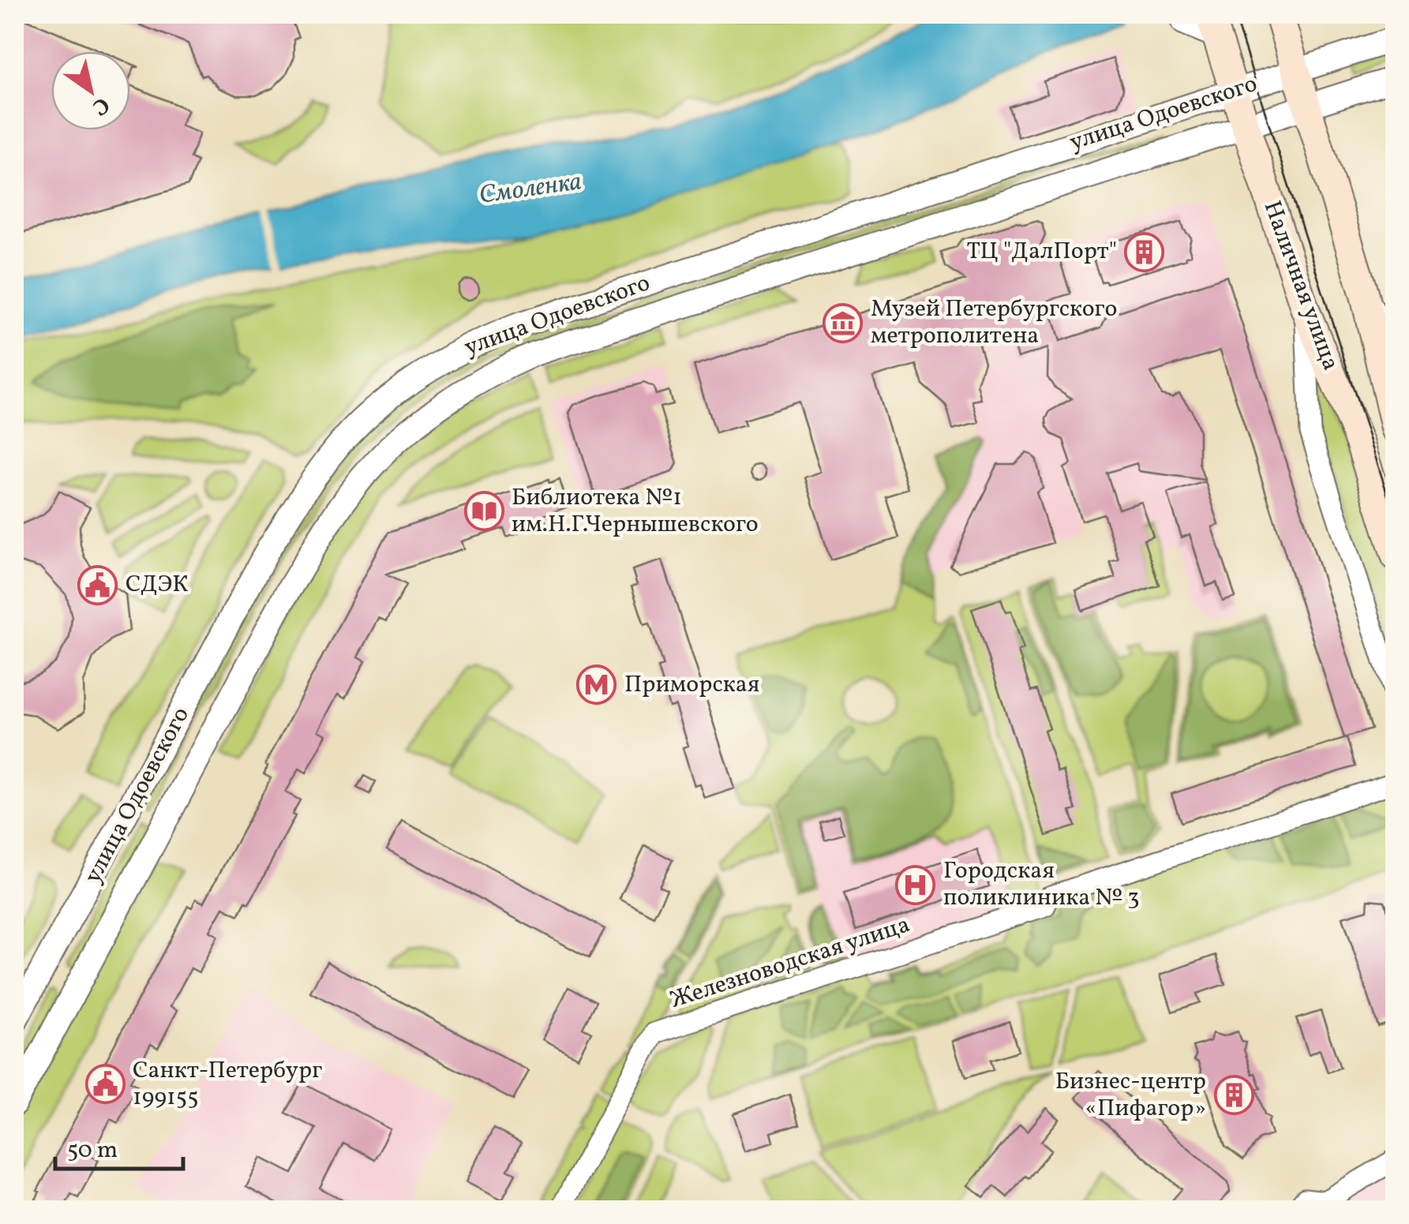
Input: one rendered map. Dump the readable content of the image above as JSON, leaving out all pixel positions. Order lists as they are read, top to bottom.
{
  "streets": {
    "main road": ["Наличная улица"],
    "street": ["улица Одоевского", "Железноводская улица"]
  },
  "crossings": [
    ["улица Одоевского", "Наличная улица"]
  ],
  "water": ["Смоленка"],
  "places": {
    "building": ["ТЦ \"ДалПорт\"", "Бизнес-центр «Пифагор»"],
    "museum": ["Музей Петербургского метрополитена"],
    "library": ["Библиотека №1 им.Н.Г.Чернышевского"],
    "public building": ["СДЭК", "Санкт-Петербург 199155"],
    "metro station": ["Приморская"],
    "hospital": ["Городская поликлиника № 3"]
  },
  "scale_bar": "50 m",
  "north": "bottom right"
}
